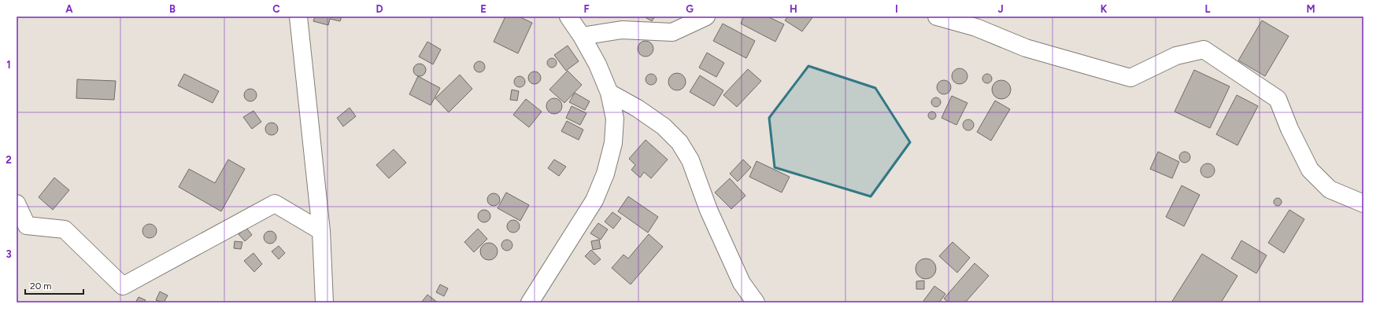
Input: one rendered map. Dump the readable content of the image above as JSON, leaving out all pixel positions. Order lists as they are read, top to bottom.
{
  "scale_bar": "20 m",
  "grid": {
    "columns": [
      "A",
      "B",
      "C",
      "D",
      "E",
      "F",
      "G",
      "H",
      "I",
      "J",
      "K",
      "L",
      "M"
    ],
    "rows": ["1", "2", "3"]
  }
}
